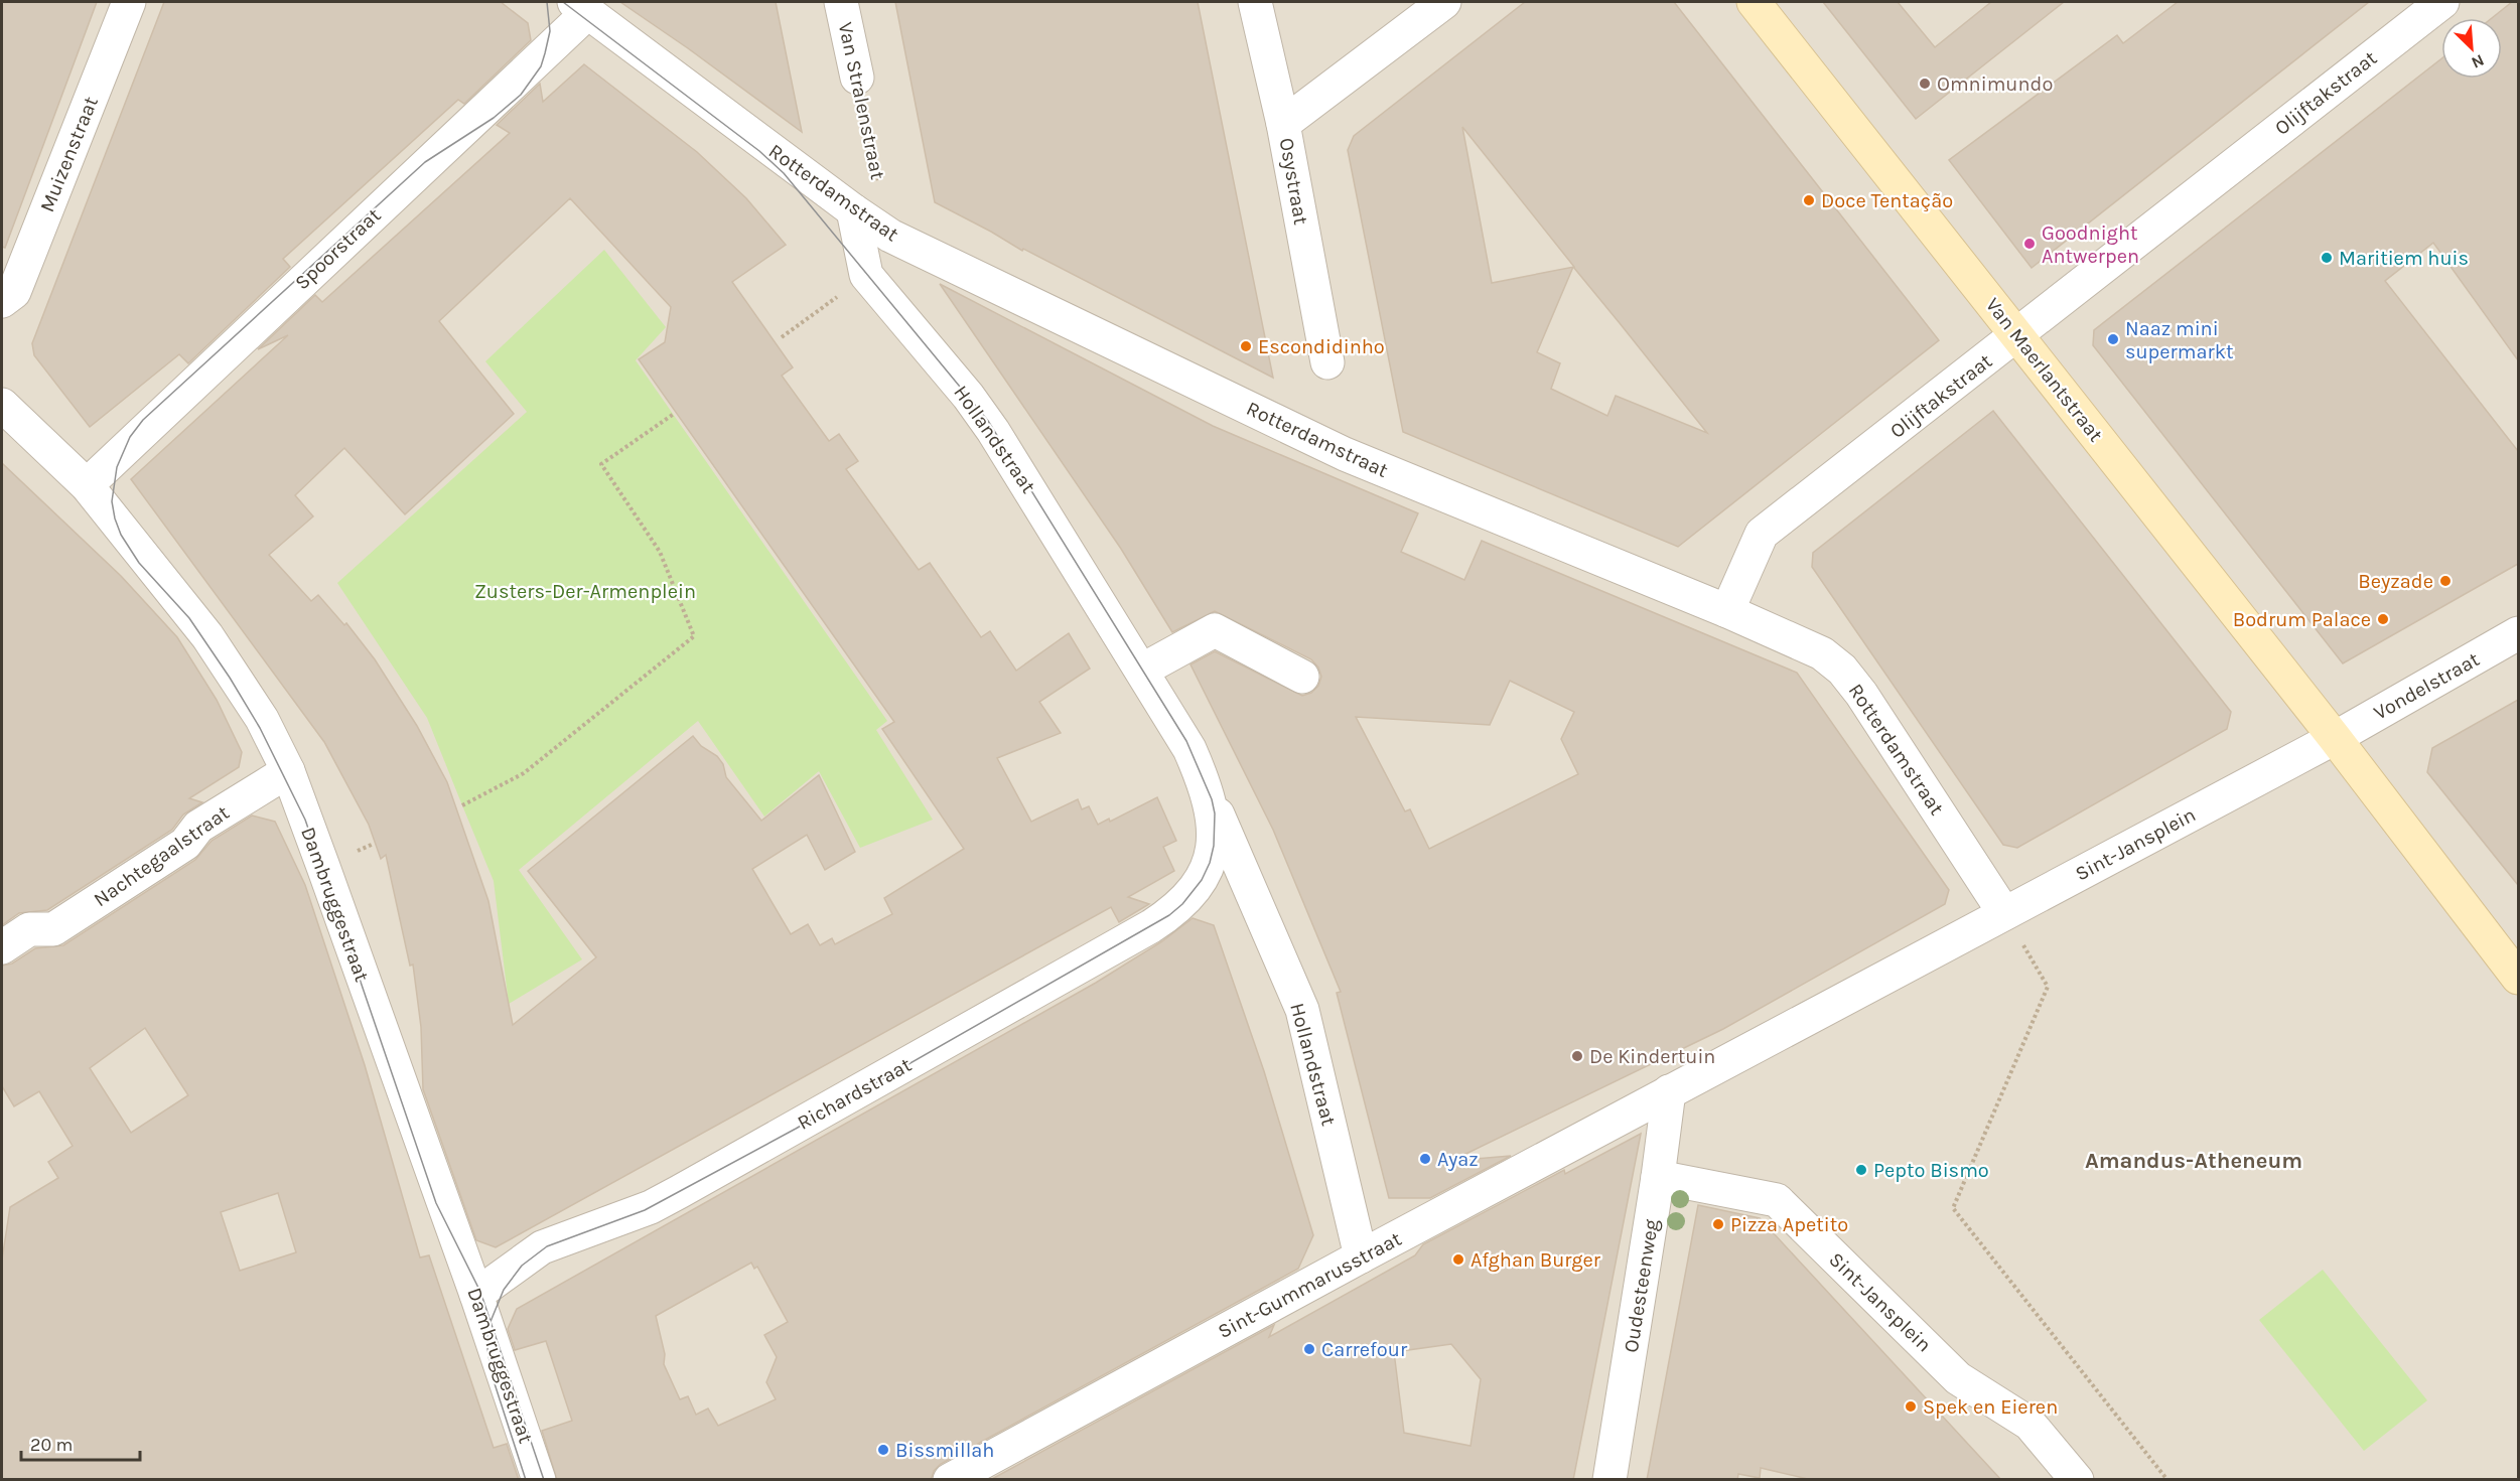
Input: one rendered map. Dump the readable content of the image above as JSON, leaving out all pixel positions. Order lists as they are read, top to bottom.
{
  "streets": {
    "street": [
      "Olijftakstraat",
      "Van Stralenstraat",
      "Muizenstraat",
      "Osystraat",
      "Rotterdamstraat",
      "Spoorstraat",
      "Van Maerlantstraat",
      "Hollandstraat",
      "Vondelstraat",
      "Sint-Jansplein",
      "Nachtegaalstraat",
      "Dambruggestraat",
      "Richardstraat",
      "Sint-Gummarusstraat",
      "Oudesteenweg"
    ]
  },
  "crossings": [
    ["Olijftakstraat", "Rotterdamstraat"],
    ["Olijftakstraat", "Van Maerlantstraat"],
    ["Van Stralenstraat", "Rotterdamstraat"],
    ["Rotterdamstraat", "Spoorstraat"],
    ["Rotterdamstraat", "Hollandstraat"],
    ["Rotterdamstraat", "Sint-Jansplein"],
    ["Spoorstraat", "Dambruggestraat"],
    ["Van Maerlantstraat", "Vondelstraat"],
    ["Van Maerlantstraat", "Sint-Jansplein"],
    ["Hollandstraat", "Richardstraat"],
    ["Hollandstraat", "Sint-Gummarusstraat"],
    ["Vondelstraat", "Sint-Jansplein"],
    ["Sint-Jansplein", "Sint-Gummarusstraat"],
    ["Sint-Jansplein", "Oudesteenweg"],
    ["Nachtegaalstraat", "Dambruggestraat"],
    ["Dambruggestraat", "Richardstraat"],
    ["Sint-Gummarusstraat", "Oudesteenweg"]
  ],
  "districts": ["Amandus-Atheneum"],
  "parks": ["Zusters-Der-Armenplein"],
  "places": [
    "Omnimundo",
    "Doce Tentação",
    "Goodnight Antwerpen",
    "Maritiem huis",
    "Naaz mini supermarkt",
    "Escondidinho",
    "Beyzade",
    "Bodrum Palace",
    "De Kindertuin",
    "Ayaz",
    "Pepto Bismo",
    "Pizza Apetito",
    "Afghan Burger",
    "Carrefour",
    "Spek en Eieren",
    "Bissmillah"
  ],
  "scale_bar": "20 m",
  "north": "bottom right"
}
